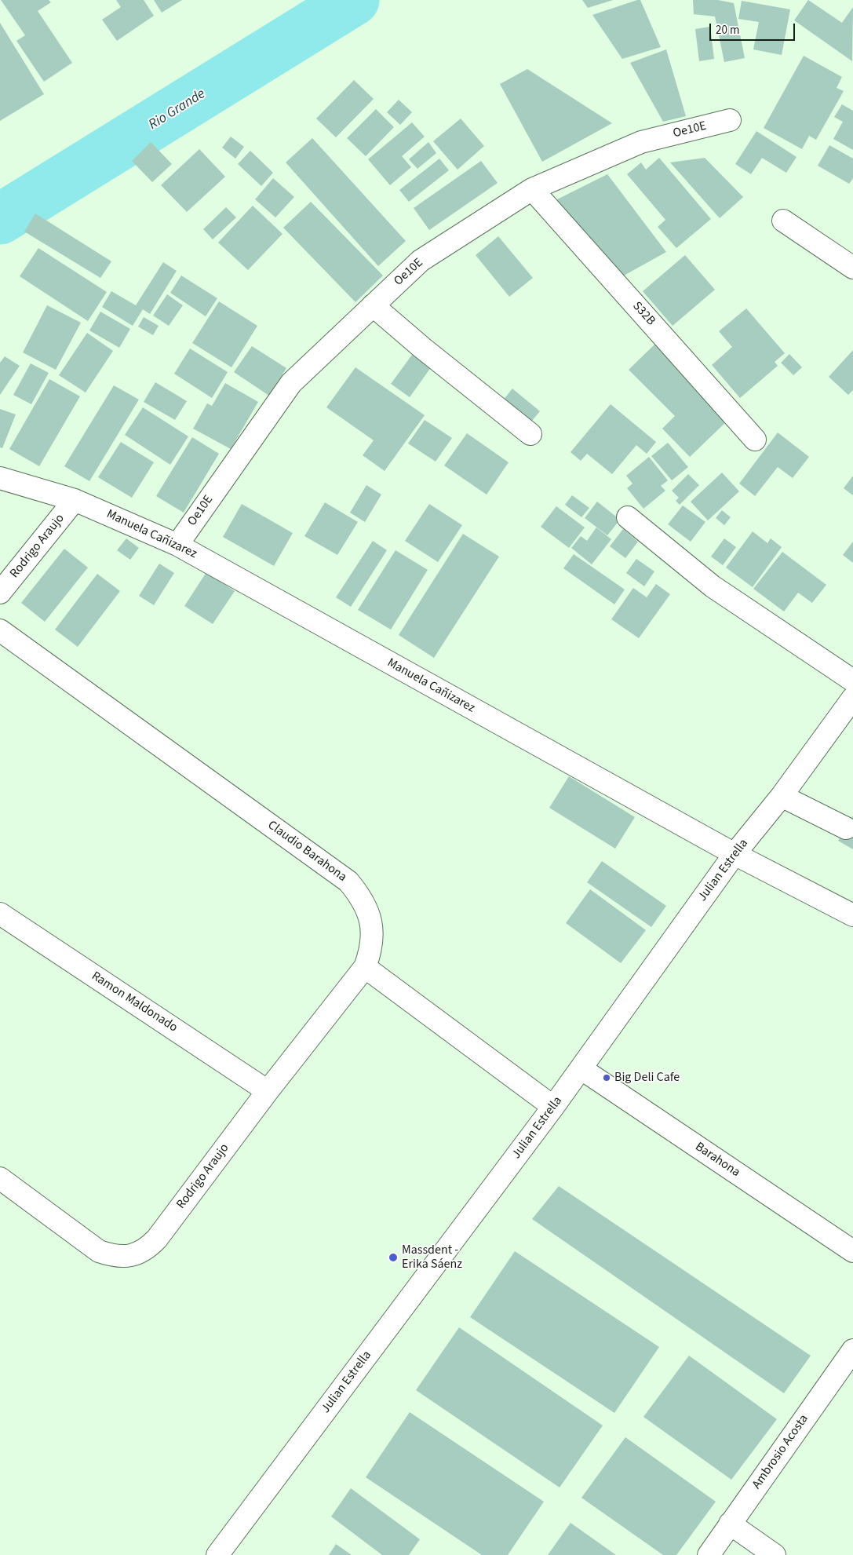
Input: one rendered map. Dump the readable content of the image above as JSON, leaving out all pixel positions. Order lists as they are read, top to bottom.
{
  "streets": {
    "street": [
      "Oe10E",
      "S32B",
      "Manuela Cañizarez",
      "Rodrigo Araujo",
      "Claudio Barahona",
      "Julian Estrella",
      "Ramon Maldonado",
      "Barahona",
      "Ambrosio Acosta"
    ]
  },
  "crossings": [
    ["Oe10E", "S32B"],
    ["Oe10E", "Manuela Cañizarez"],
    ["Manuela Cañizarez", "Rodrigo Araujo"],
    ["Manuela Cañizarez", "Julian Estrella"],
    ["Rodrigo Araujo", "Claudio Barahona"],
    ["Rodrigo Araujo", "Ramon Maldonado"],
    ["Julian Estrella", "Barahona"]
  ],
  "water": ["Rio Grande"],
  "places": ["Big Deli Cafe", "Massdent - Erika Sáenz"],
  "scale_bar": "20 m"
}
